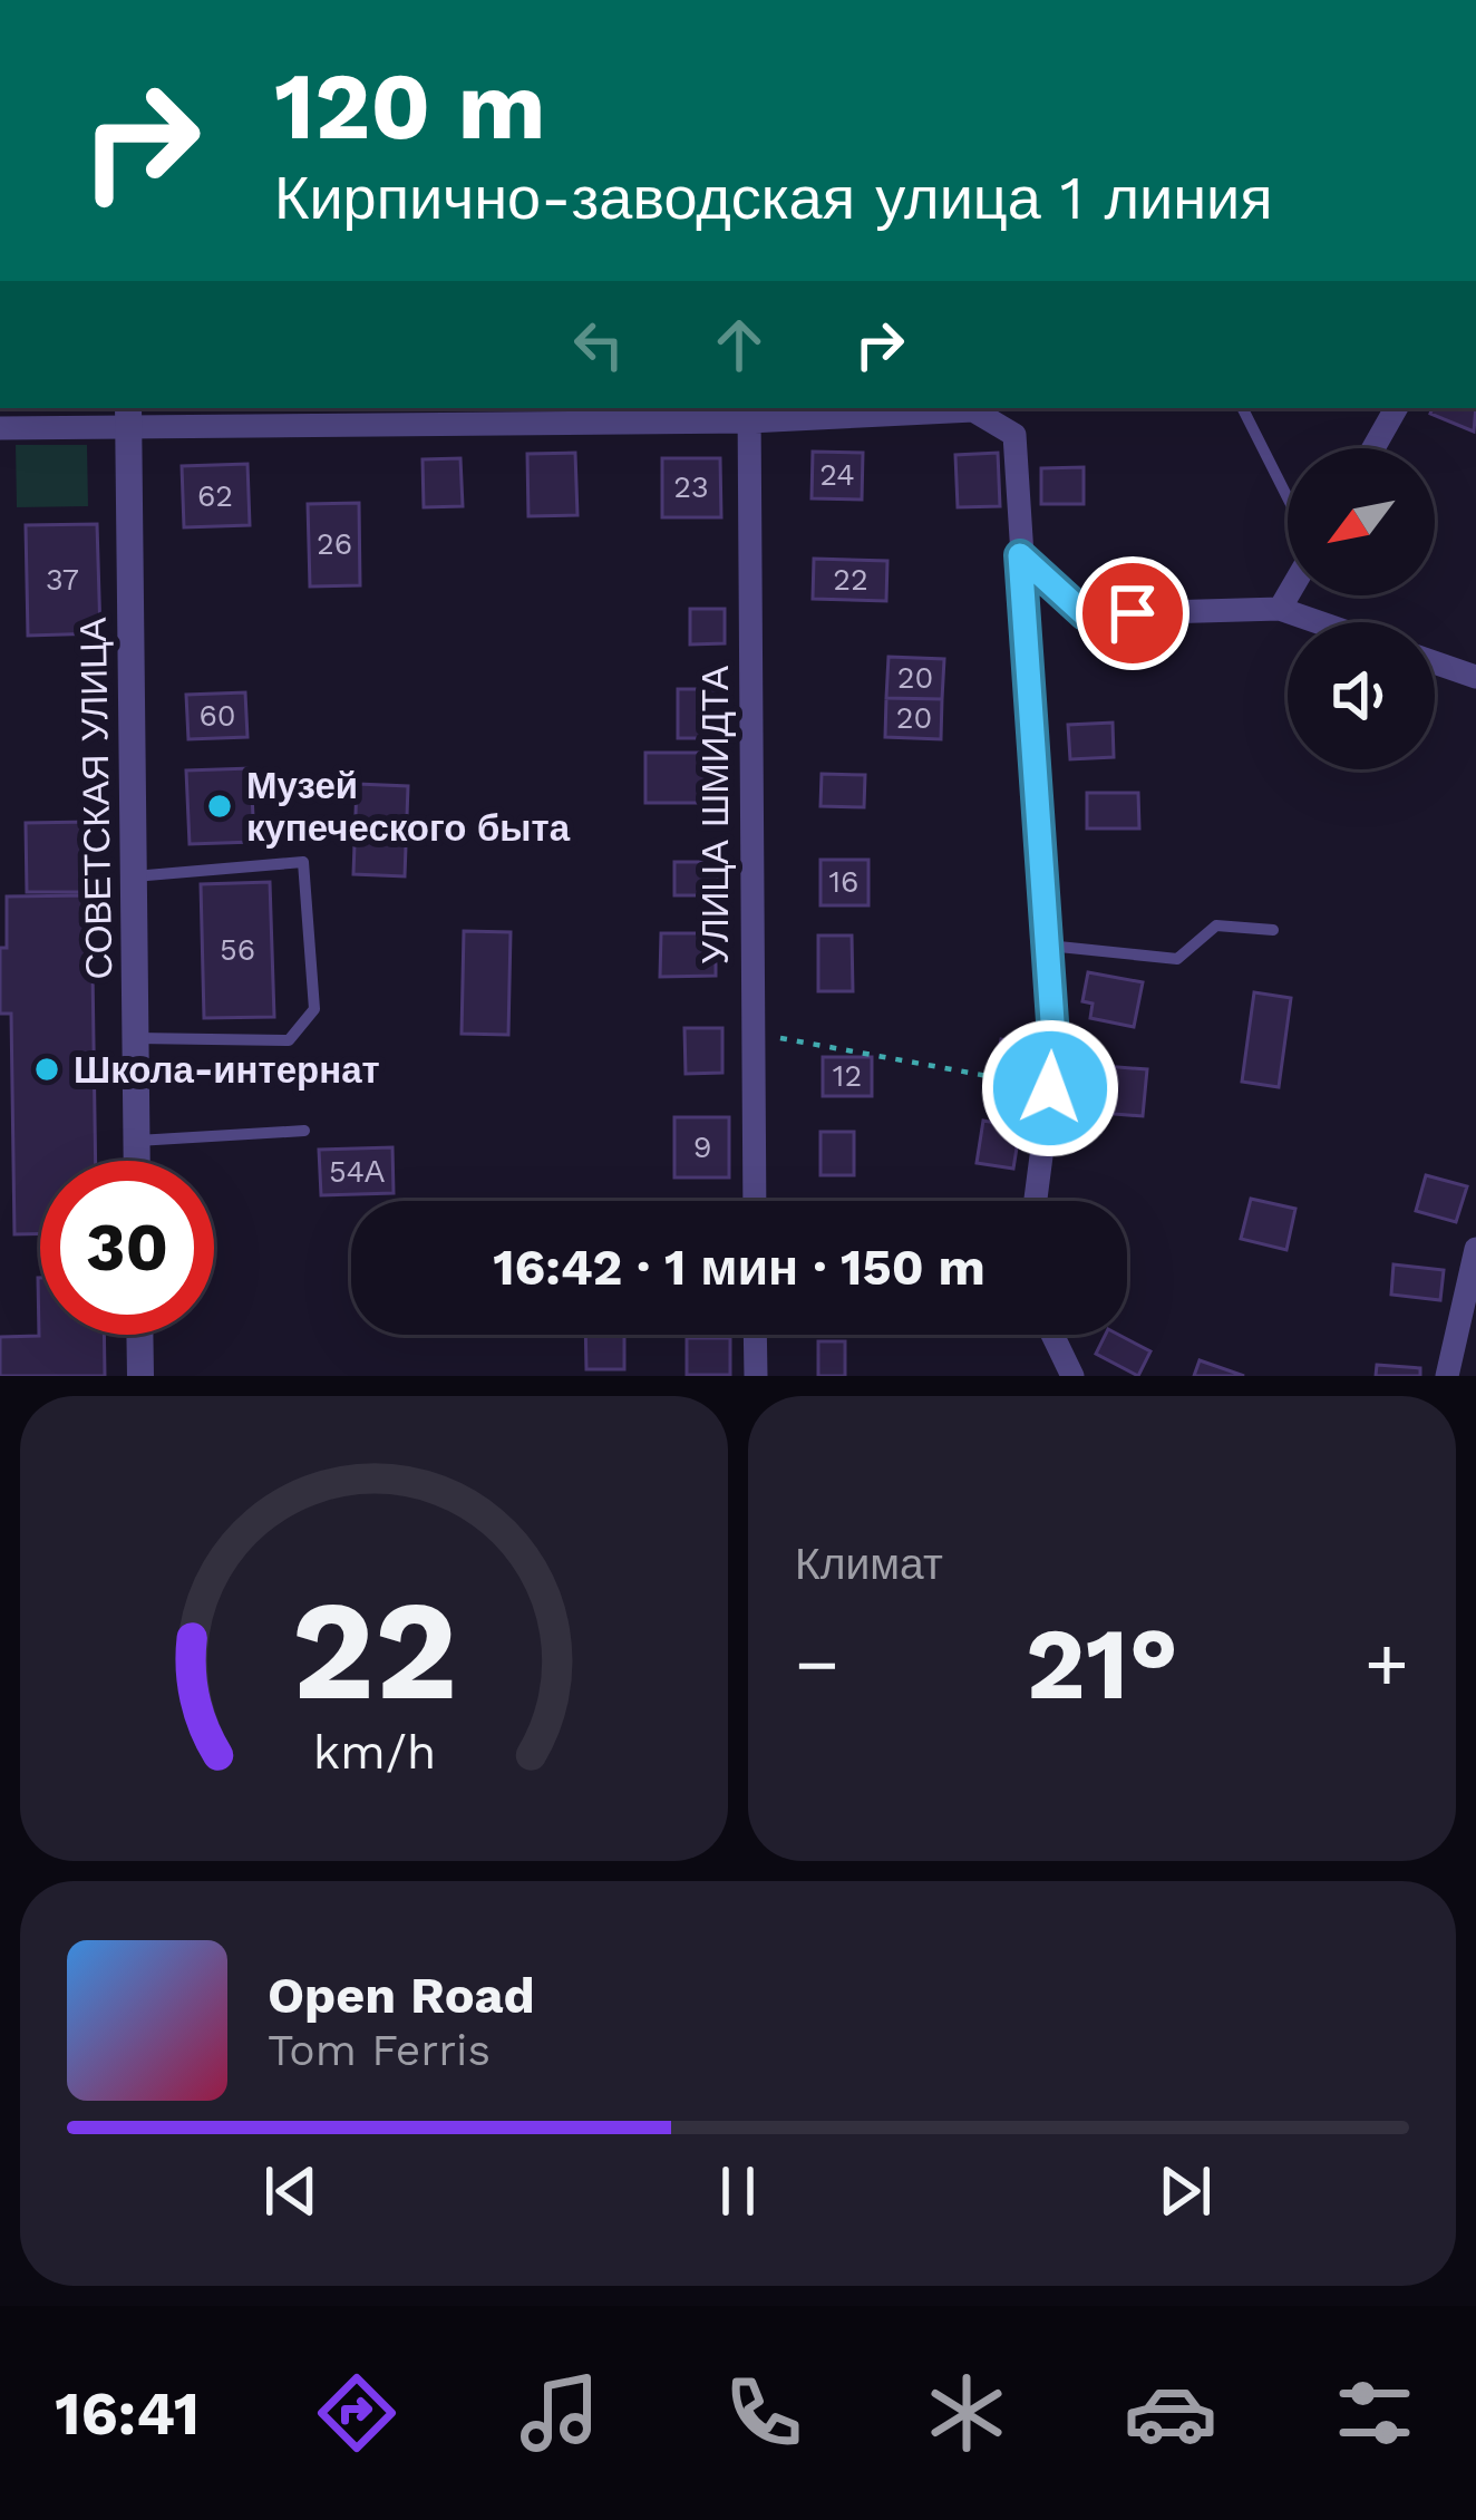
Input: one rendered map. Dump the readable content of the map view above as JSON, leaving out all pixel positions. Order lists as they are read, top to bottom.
{
  "streets": {
    "street": ["СОВЕТСКАЯ УЛИЦА", "УЛИЦА ШМИДТА"]
  },
  "places": ["Музей купеческого быта", "Школа-интернат"],
  "house_numbers": [
    "24",
    "23",
    "62",
    "26",
    "37",
    "22",
    "20",
    "60",
    "20",
    "16",
    "56",
    "12",
    "9",
    "54А"
  ],
  "north": "bottom left",
  "page": {
    "turn": ["120 m", "Кирпично-заводская улица 1 линия"],
    "limit": "30",
    "trip": "16:42 · 1 мин · 150 m",
    "tile": "Климат",
    "heat": ["−", "21°", "+"],
    "song": ["Open Road", "Tom Ferris"],
    "tabs": "16:41",
    "gauge": ["22", "km/h"]
  }
}
